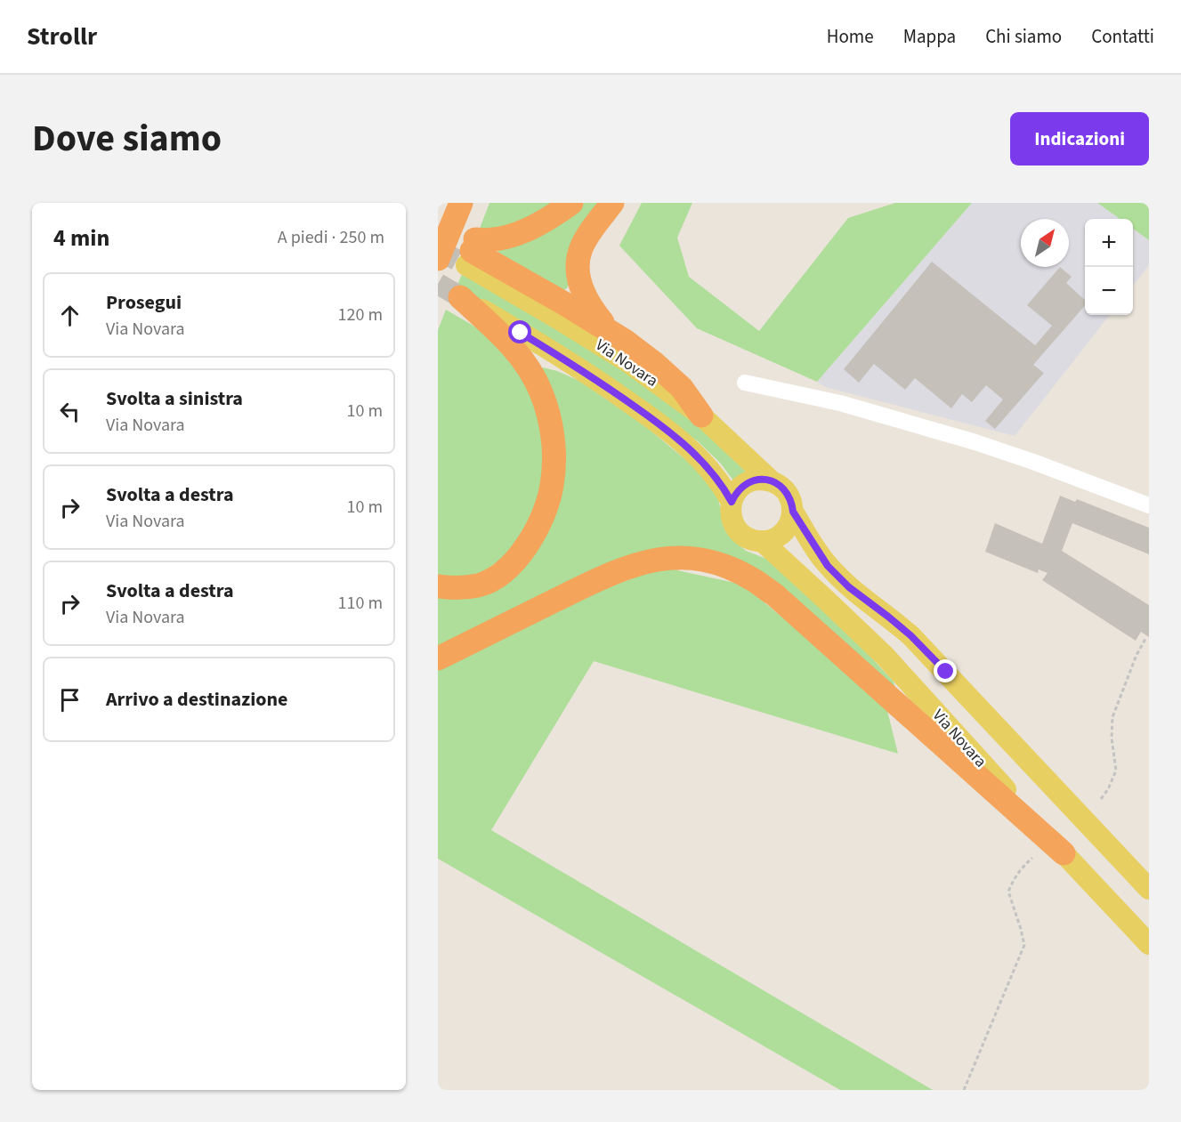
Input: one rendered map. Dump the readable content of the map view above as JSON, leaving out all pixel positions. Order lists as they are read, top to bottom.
{
  "streets": {
    "main road": ["Via Novara"]
  },
  "north": "top right",
  "page": {
    "header": "Strollr",
    "nav": [
      "Home",
      "Mappa",
      "Chi siamo",
      "Contatti"
    ],
    "title": "Dove siamo",
    "buttons": "Indicazioni",
    "heading": ["4 min", "A piedi · 250 m"],
    "map_buttons": ["+", "−"],
    "list": [
      ["Prosegui", "Via Novara", "120 m"],
      ["Svolta a sinistra", "Via Novara", "10 m"],
      ["Svolta a destra", "Via Novara", "10 m"],
      ["Svolta a destra", "Via Novara", "110 m"],
      "Arrivo a destinazione"
    ]
  }
}
